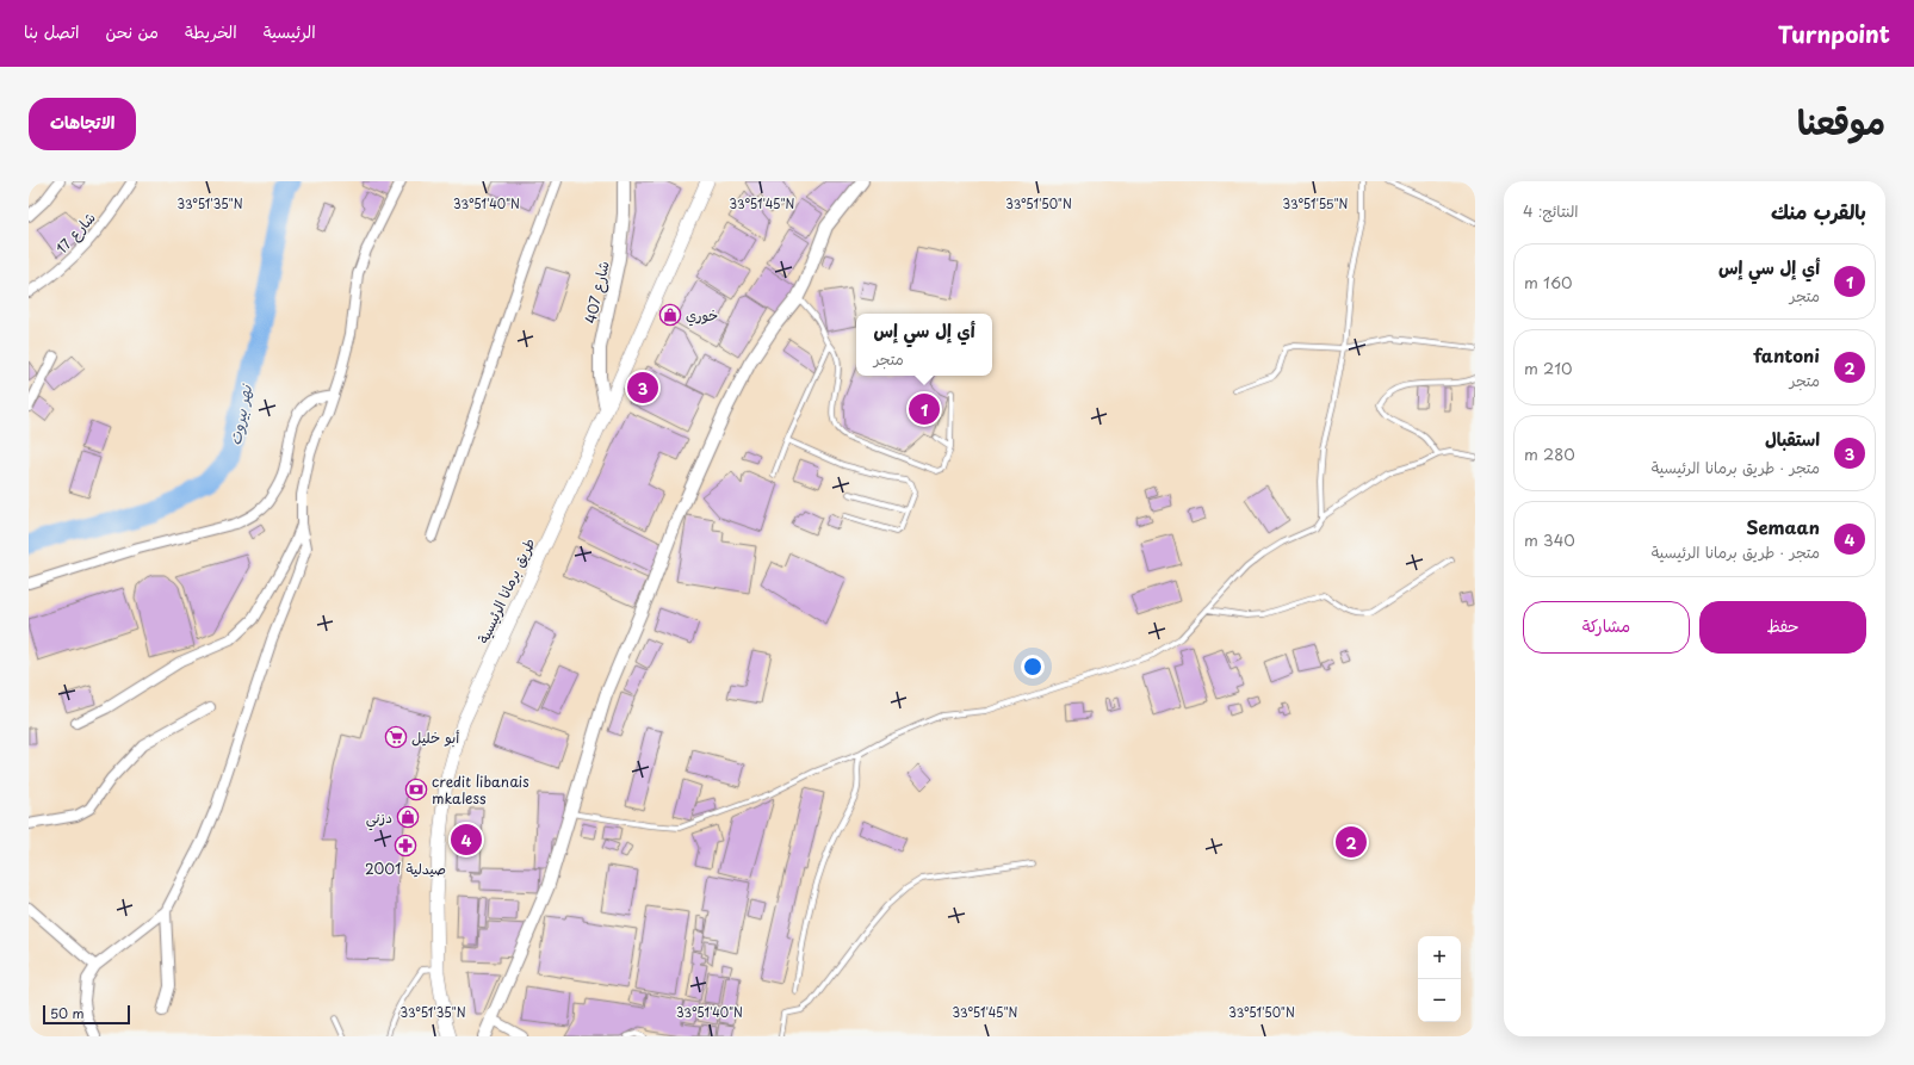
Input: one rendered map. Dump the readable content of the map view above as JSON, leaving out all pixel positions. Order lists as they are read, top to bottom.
{
  "streets": {
    "main road": ["طريق برمانا الرئيسية"],
    "street": ["شارع 17", "شارع 407"]
  },
  "crossings": [
    ["شارع 407", "طريق برمانا الرئيسية"]
  ],
  "water": ["نهر بيروت"],
  "places": {
    "shop": ["خوري", "دزني"],
    "supermarket": ["أبو خليل"],
    "bank": ["credit libanais mkaless"],
    "pharmacy": ["صيدلية 2001"]
  },
  "scale_bar": "50 m",
  "page": {
    "header": "Turnpoint",
    "nav": [
      "الرئيسية",
      "الخريطة",
      "من نحن",
      "اتصل بنا"
    ],
    "title": "موقعنا",
    "buttons": [
      "الاتجاهات",
      ["حفظ", "مشاركة"]
    ],
    "heading": ["بالقرب منك", "النتائج: 4"],
    "list": [
      {
        "mark": "1",
        "name": "أي إل سي إس",
        "note": "متجر",
        "value": "160 m"
      },
      {
        "mark": "2",
        "name": "fantoni",
        "note": "متجر",
        "value": "210 m"
      },
      {
        "mark": "3",
        "name": "استقبال",
        "note": "متجر · طريق برمانا الرئيسية",
        "value": "280 m"
      },
      {
        "mark": "4",
        "name": "Semaan",
        "note": "متجر · طريق برمانا الرئيسية",
        "value": "340 m"
      }
    ],
    "popup": ["أي إل سي إس", "متجر"],
    "pins": [
      "3",
      "1",
      "4",
      "2"
    ],
    "map_buttons": ["+", "−"],
    "scale": "50 m"
  },
  "coordinates": [
    "33°51'35\"N",
    "33°51'40\"N",
    "33°51'45\"N",
    "33°51'50\"N",
    "33°51'55\"N"
  ]
}
